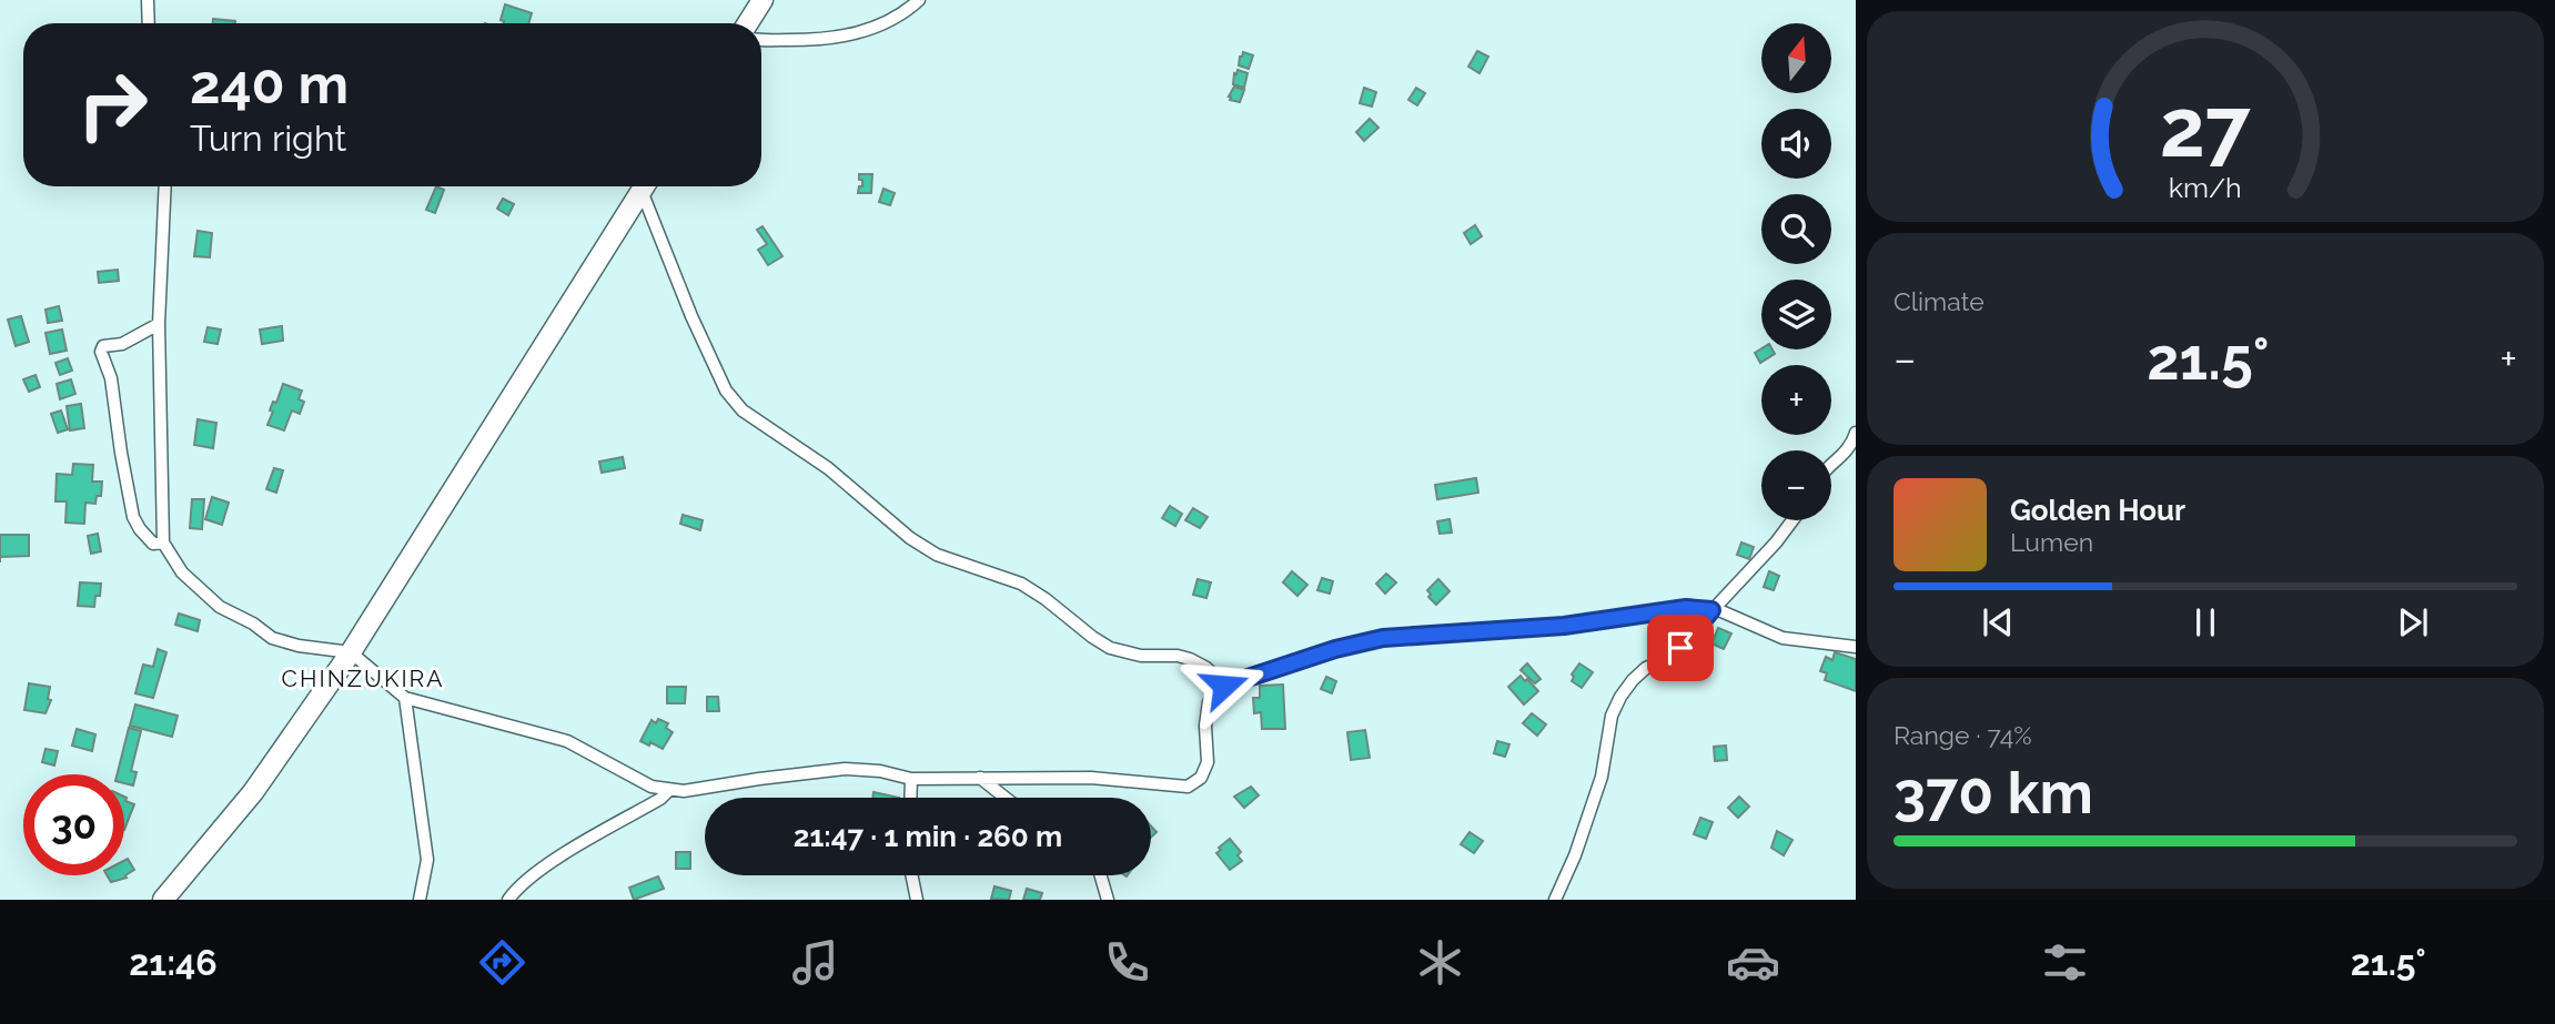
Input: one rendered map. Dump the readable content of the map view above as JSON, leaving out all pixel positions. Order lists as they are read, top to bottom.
{
  "districts": ["CHINZUKIRA"],
  "north": "top",
  "page": {
    "map_buttons": ["+", "−"],
    "turn": ["240 m", "Turn right"],
    "tile": [
      "Climate",
      ["Range · 74%", "370 km"]
    ],
    "heat": ["−", "21.5°", "+"],
    "song": ["Golden Hour", "Lumen"],
    "limit": "30",
    "trip": "21:47 · 1 min · 260 m",
    "tabs": ["21:46", "21.5°"],
    "gauge": ["27", "km/h"]
  }
}
